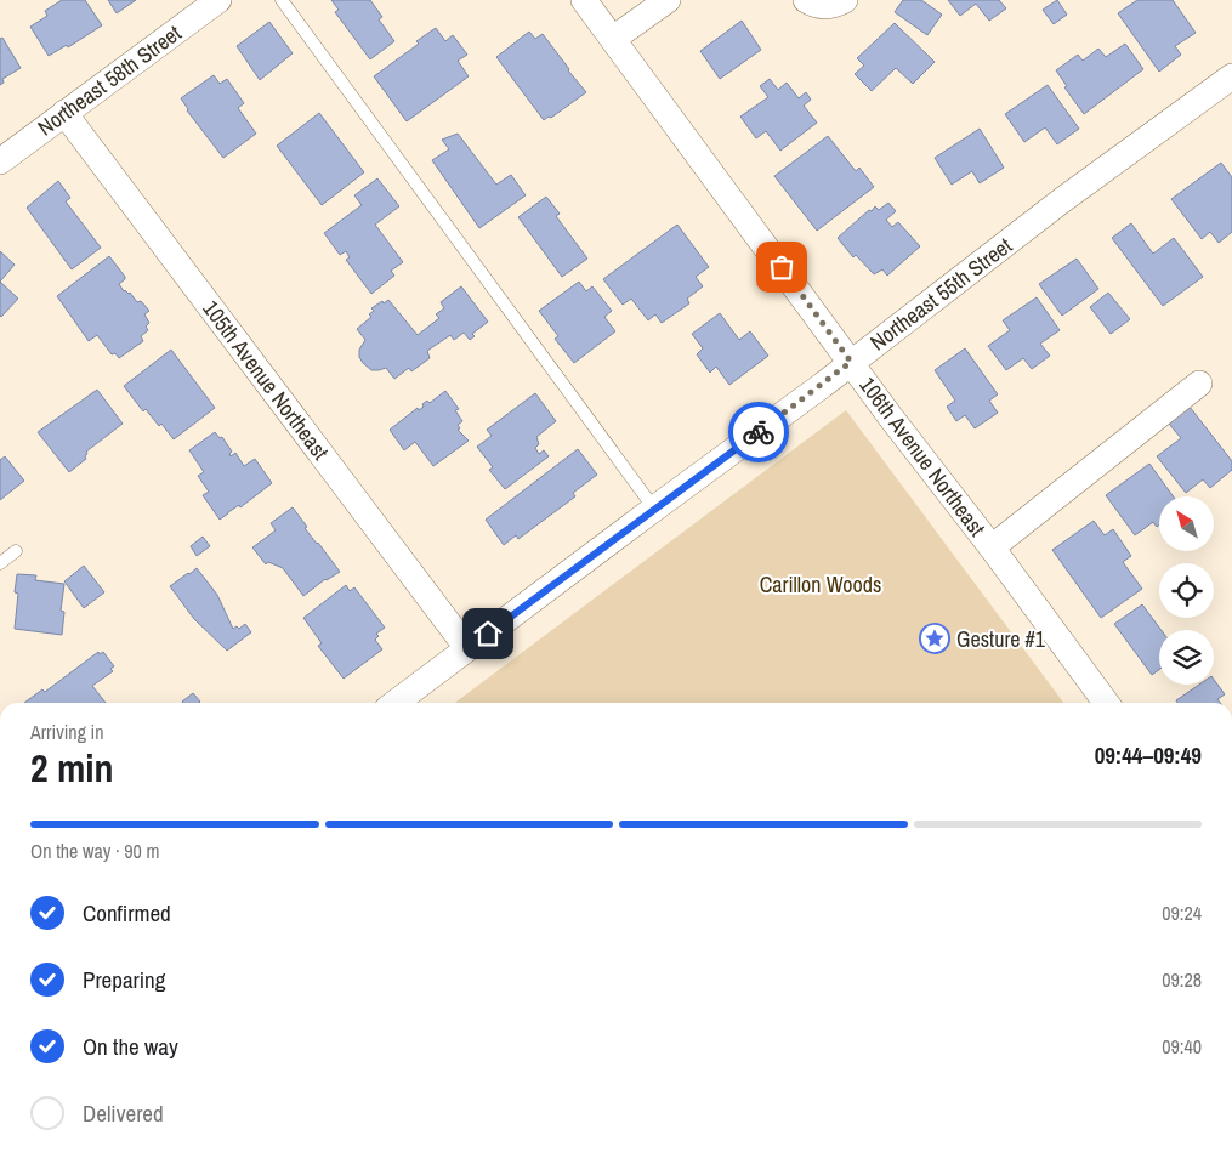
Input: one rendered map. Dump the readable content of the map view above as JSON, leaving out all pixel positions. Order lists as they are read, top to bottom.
{
  "streets": {
    "street": [
      "Northeast 58th Street",
      "Northeast 55th Street",
      "105th Avenue Northeast",
      "106th Avenue Northeast"
    ]
  },
  "crossings": [
    ["Northeast 58th Street", "105th Avenue Northeast"],
    ["Northeast 55th Street", "105th Avenue Northeast"],
    ["Northeast 55th Street", "106th Avenue Northeast"]
  ],
  "parks": ["Carillon Woods"],
  "places": {
    "place": ["Gesture #1"]
  },
  "north": "top left",
  "page": {
    "heading": ["2 min", "Arriving in", "09:44–09:49"],
    "bar": "On the way · 90 m",
    "list": [
      ["Confirmed", "09:24"],
      ["Preparing", "09:28"],
      ["On the way", "09:40"],
      "Delivered"
    ]
  }
}
